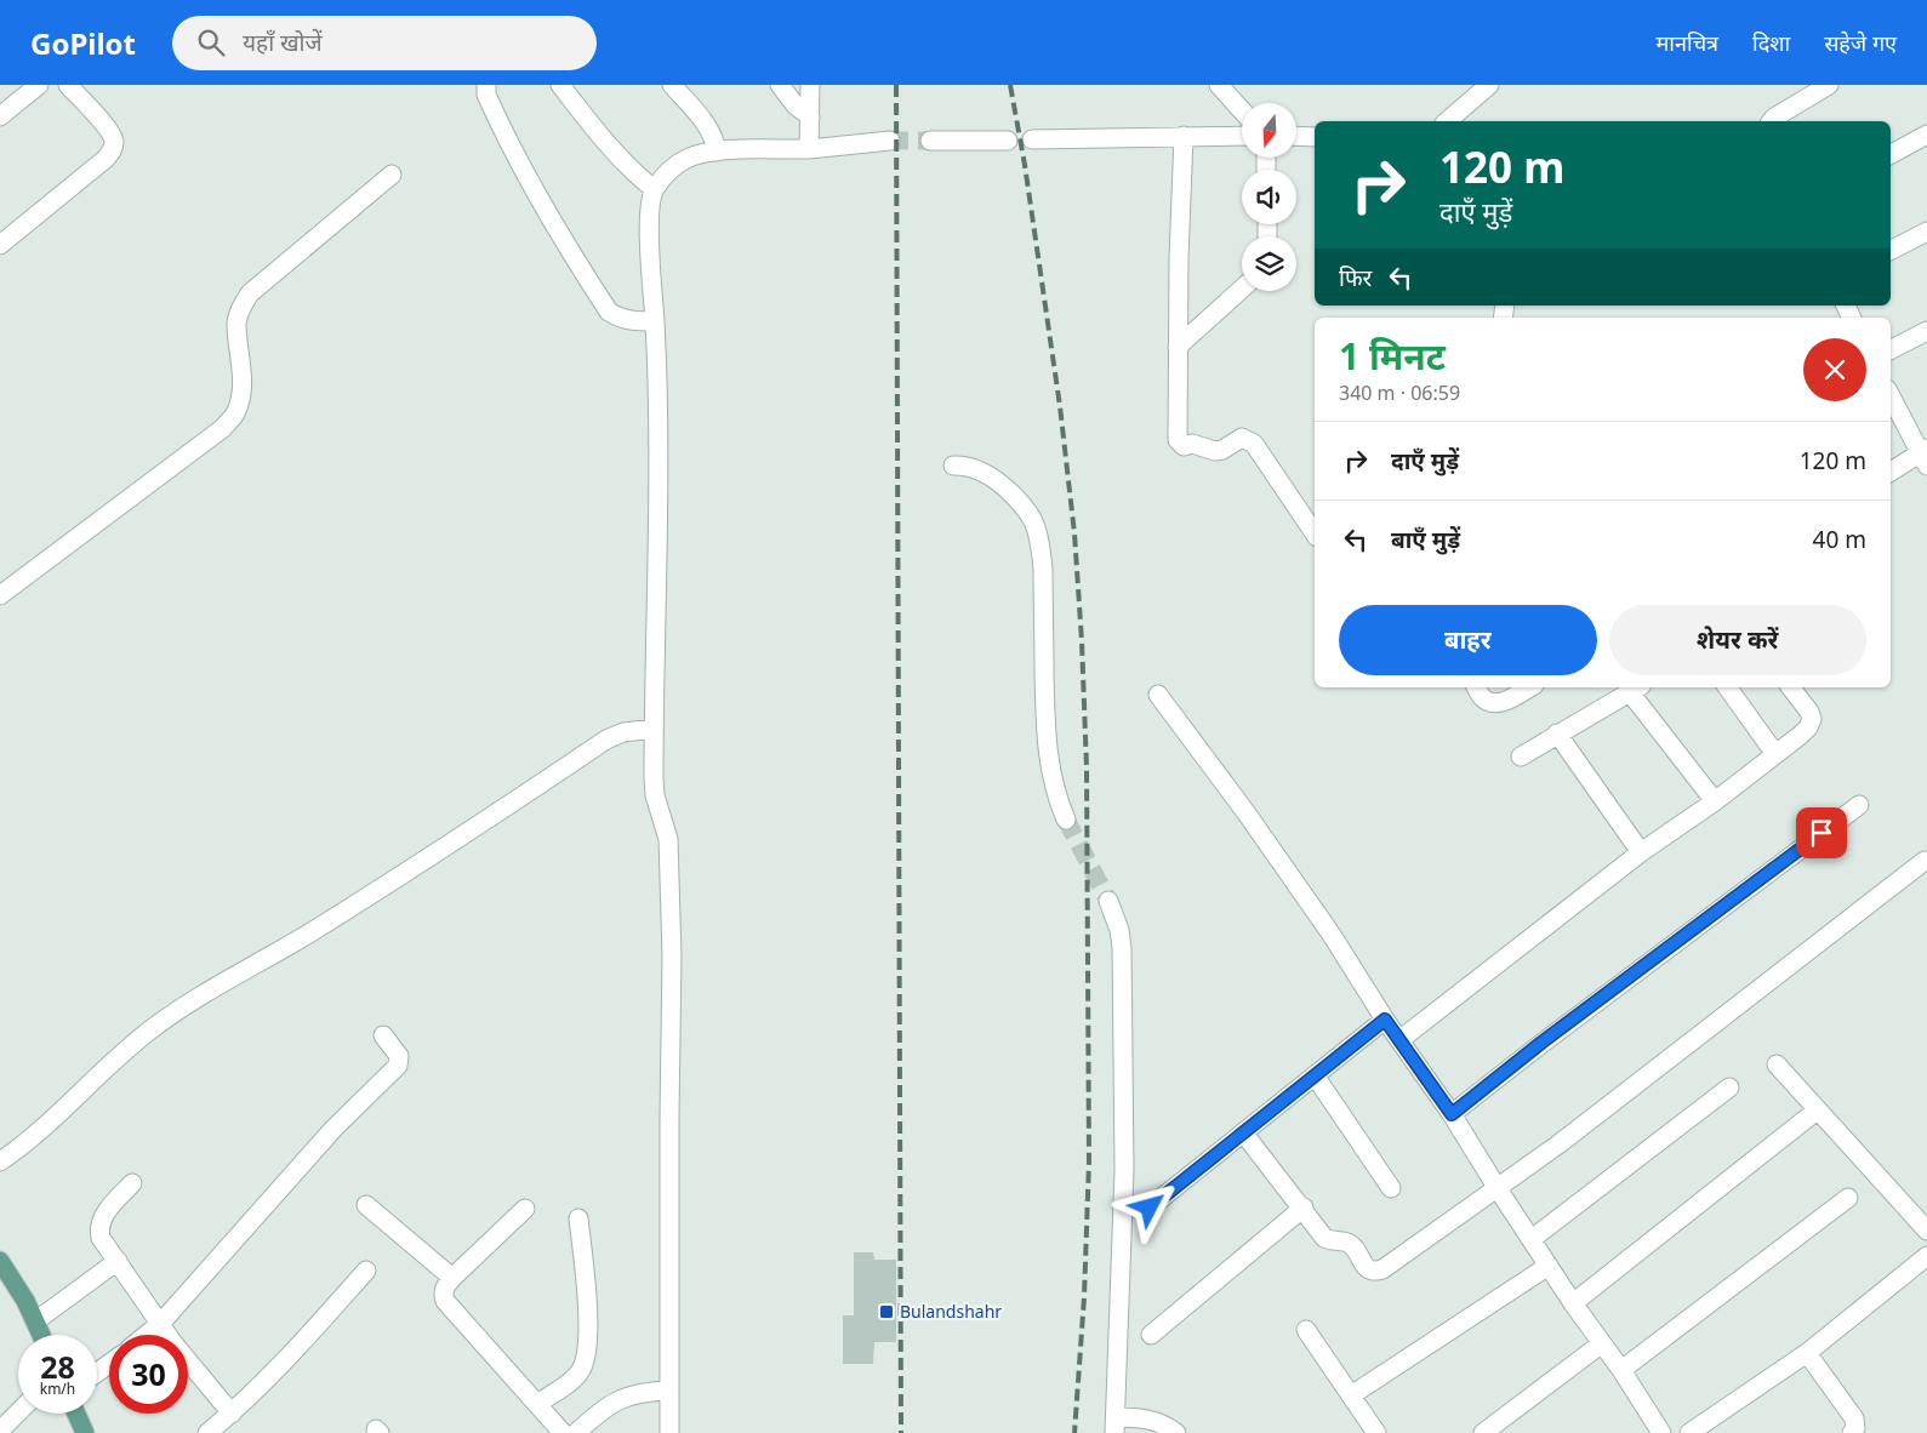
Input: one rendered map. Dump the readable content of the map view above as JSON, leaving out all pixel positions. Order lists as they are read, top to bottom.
{
  "places": {
    "transit": ["Bulandshahr"]
  },
  "north": "bottom",
  "page": {
    "header": "GoPilot",
    "search": "यहाँ खोजें",
    "nav": ["मानचित्र", "दिशा", "सहेजे गए"],
    "turn": ["120 m", "दाएँ मुड़ें"],
    "then": "फिर",
    "heading": ["1 मिनट", "340 m · 06:59"],
    "list": [
      {
        "name": "दाएँ मुड़ें",
        "value": "120 m"
      },
      {
        "name": "बाएँ मुड़ें",
        "value": "40 m"
      }
    ],
    "buttons": ["बाहर", "शेयर करें"],
    "speed": "28 km/h",
    "limit": "30"
  }
}
